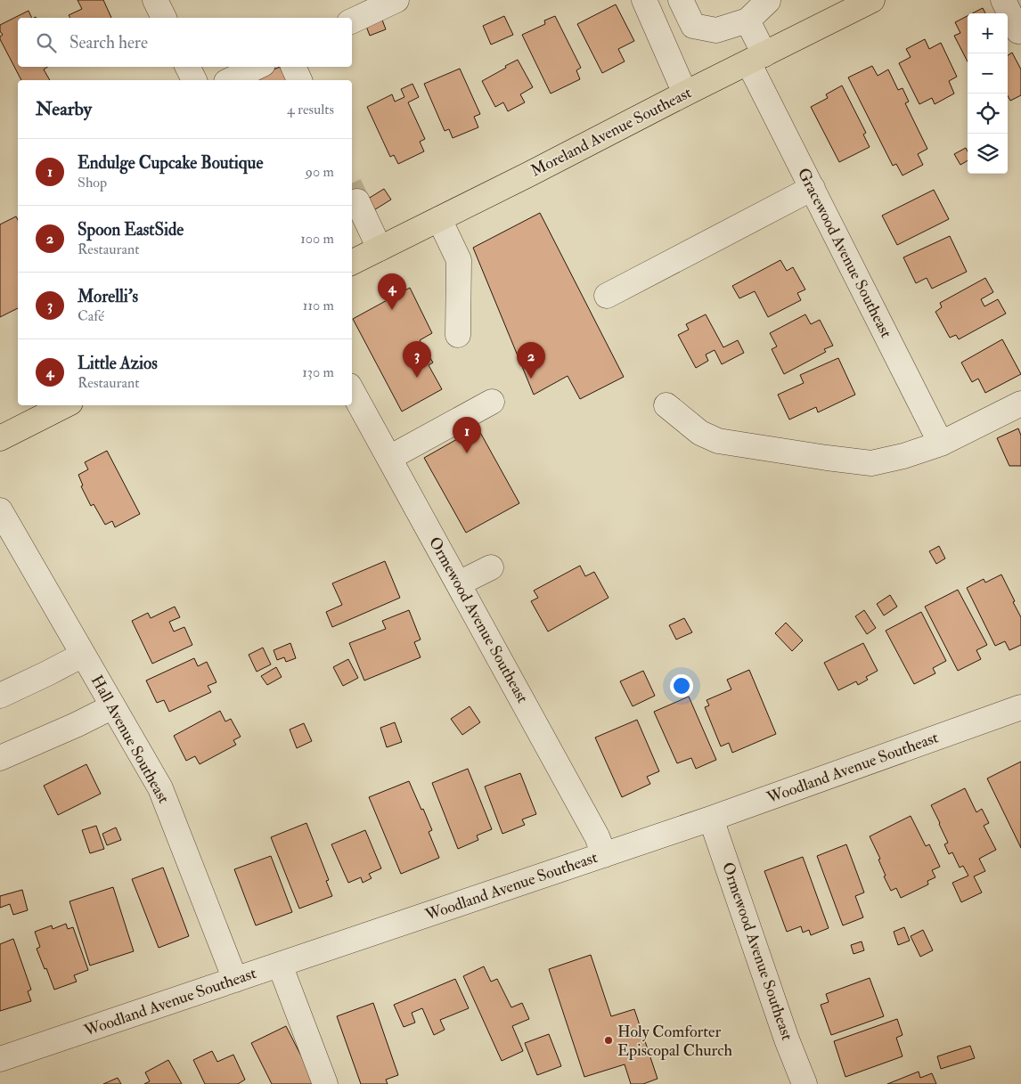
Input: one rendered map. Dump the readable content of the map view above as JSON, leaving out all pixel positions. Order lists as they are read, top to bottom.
{
  "streets": {
    "highway": ["Moreland Avenue Southeast"],
    "street": [
      "Gracewood Avenue Southeast",
      "Ormewood Avenue Southeast",
      "Hall Avenue Southeast",
      "Woodland Avenue Southeast"
    ]
  },
  "crossings": [
    ["Moreland Avenue Southeast", "Gracewood Avenue Southeast"],
    ["Ormewood Avenue Southeast", "Woodland Avenue Southeast"],
    ["Hall Avenue Southeast", "Woodland Avenue Southeast"]
  ],
  "places": ["Holy Comforter Episcopal Church"],
  "page": {
    "map_buttons": ["+", "−"],
    "search": "Search here",
    "heading": ["Nearby", "4 results"],
    "list": [
      {
        "mark": "1",
        "name": "Endulge Cupcake Boutique",
        "note": "Shop",
        "value": "90 m"
      },
      {
        "mark": "2",
        "name": "Spoon EastSide",
        "note": "Restaurant",
        "value": "100 m"
      },
      {
        "mark": "3",
        "name": "Morelli's",
        "note": "Café",
        "value": "110 m"
      },
      {
        "mark": "4",
        "name": "Little Azios",
        "note": "Restaurant",
        "value": "130 m"
      }
    ],
    "pins": [
      "4",
      "3",
      "2",
      "1"
    ]
  }
}
